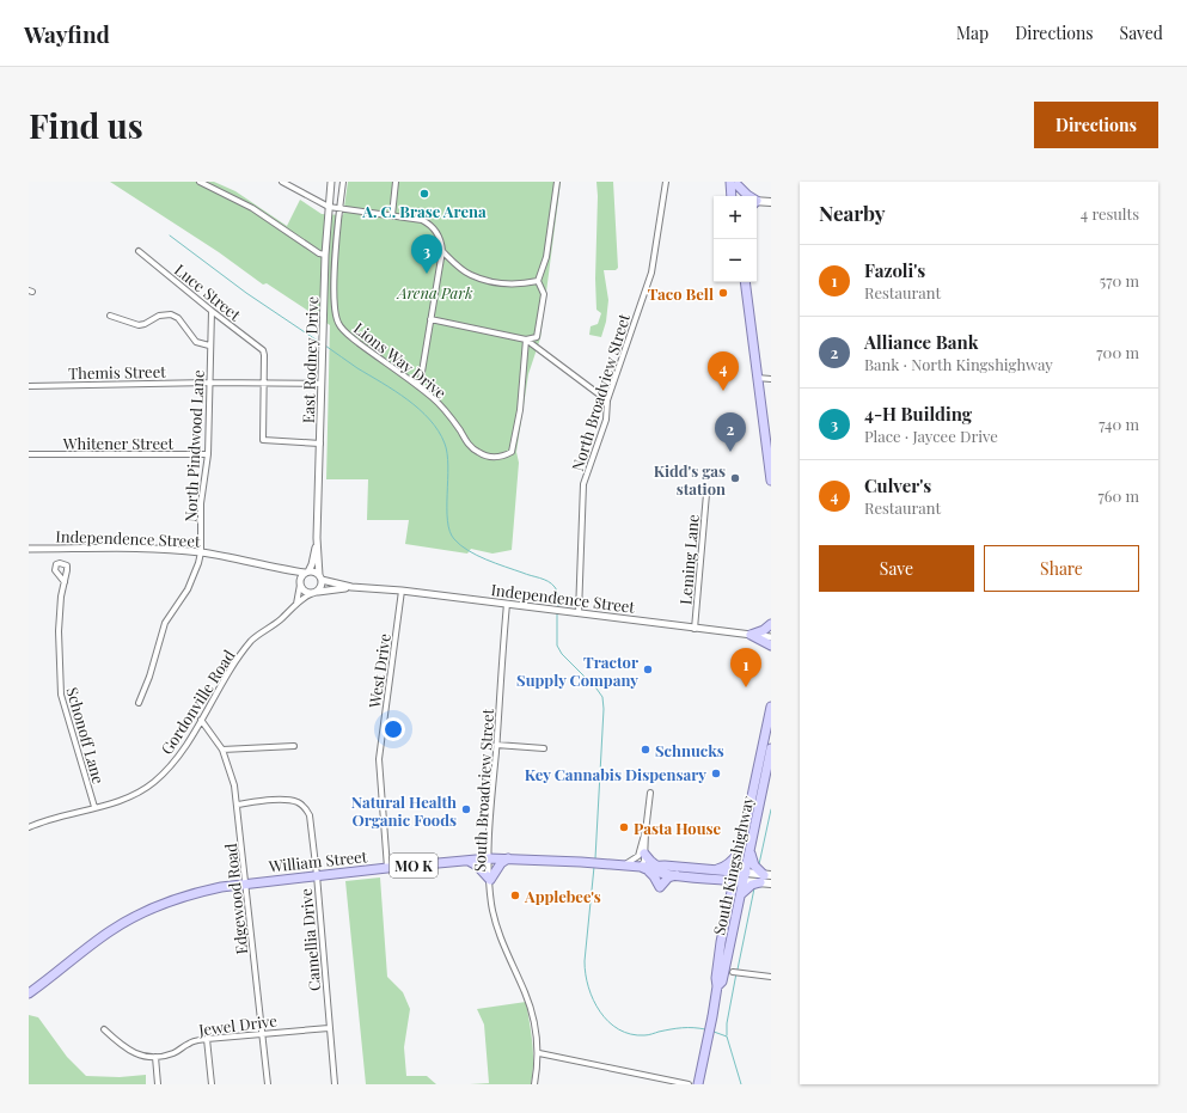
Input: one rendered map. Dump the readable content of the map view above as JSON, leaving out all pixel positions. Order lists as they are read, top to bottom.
{
  "streets": {
    "main road": ["William Street", "MO K", "South Kingshighway"],
    "street": [
      "Luce Street",
      "East Rodney Drive",
      "Lions Way Drive",
      "Themis Street",
      "North Broadview Street",
      "Whitener Street",
      "North Pindwood Lane",
      "Independence Street",
      "Leming Lane",
      "West Drive",
      "Gordonville Road",
      "Schonoff Lane",
      "South Broadview Street",
      "Edgewood Road",
      "Camellia Drive",
      "Jewel Drive"
    ]
  },
  "crossings": [
    ["Luce Street", "Themis Street"],
    ["Luce Street", "North Pindwood Lane"],
    ["East Rodney Drive", "Themis Street"],
    ["East Rodney Drive", "Independence Street"],
    ["East Rodney Drive", "Gordonville Road"],
    ["Themis Street", "North Pindwood Lane"],
    ["North Broadview Street", "Independence Street"],
    ["Whitener Street", "North Pindwood Lane"],
    ["North Pindwood Lane", "Independence Street"],
    ["Independence Street", "Leming Lane"],
    ["Independence Street", "West Drive"],
    ["Independence Street", "Gordonville Road"],
    ["Independence Street", "South Broadview Street"],
    ["West Drive", "William Street"],
    ["Gordonville Road", "Schonoff Lane"],
    ["Gordonville Road", "Edgewood Road"],
    ["South Broadview Street", "William Street"],
    ["William Street", "South Kingshighway"],
    ["William Street", "Edgewood Road"],
    ["William Street", "Camellia Drive"],
    ["Edgewood Road", "Camellia Drive"],
    ["Edgewood Road", "Jewel Drive"],
    ["Camellia Drive", "Jewel Drive"]
  ],
  "parks": ["Arena Park"],
  "places": [
    "A. C. Brase Arena",
    "Taco Bell",
    "Kidd's gas station",
    "Tractor Supply Company",
    "Schnucks",
    "Key Cannabis Dispensary",
    "Natural Health Organic Foods",
    "Pasta House",
    "Applebee's"
  ],
  "page": {
    "header": "Wayfind",
    "nav": ["Map", "Directions", "Saved"],
    "buttons": [
      "Directions",
      ["Save", "Share"]
    ],
    "title": "Find us",
    "heading": ["Nearby", "4 results"],
    "map_buttons": ["+", "−"],
    "pins": [
      "3",
      "4",
      "2",
      "1"
    ],
    "list": [
      {
        "mark": "1",
        "name": "Fazoli's",
        "note": "Restaurant",
        "value": "570 m"
      },
      {
        "mark": "2",
        "name": "Alliance Bank",
        "note": "Bank · North Kingshighway",
        "value": "700 m"
      },
      {
        "mark": "3",
        "name": "4-H Building",
        "note": "Place · Jaycee Drive",
        "value": "740 m"
      },
      {
        "mark": "4",
        "name": "Culver's",
        "note": "Restaurant",
        "value": "760 m"
      }
    ]
  }
}
